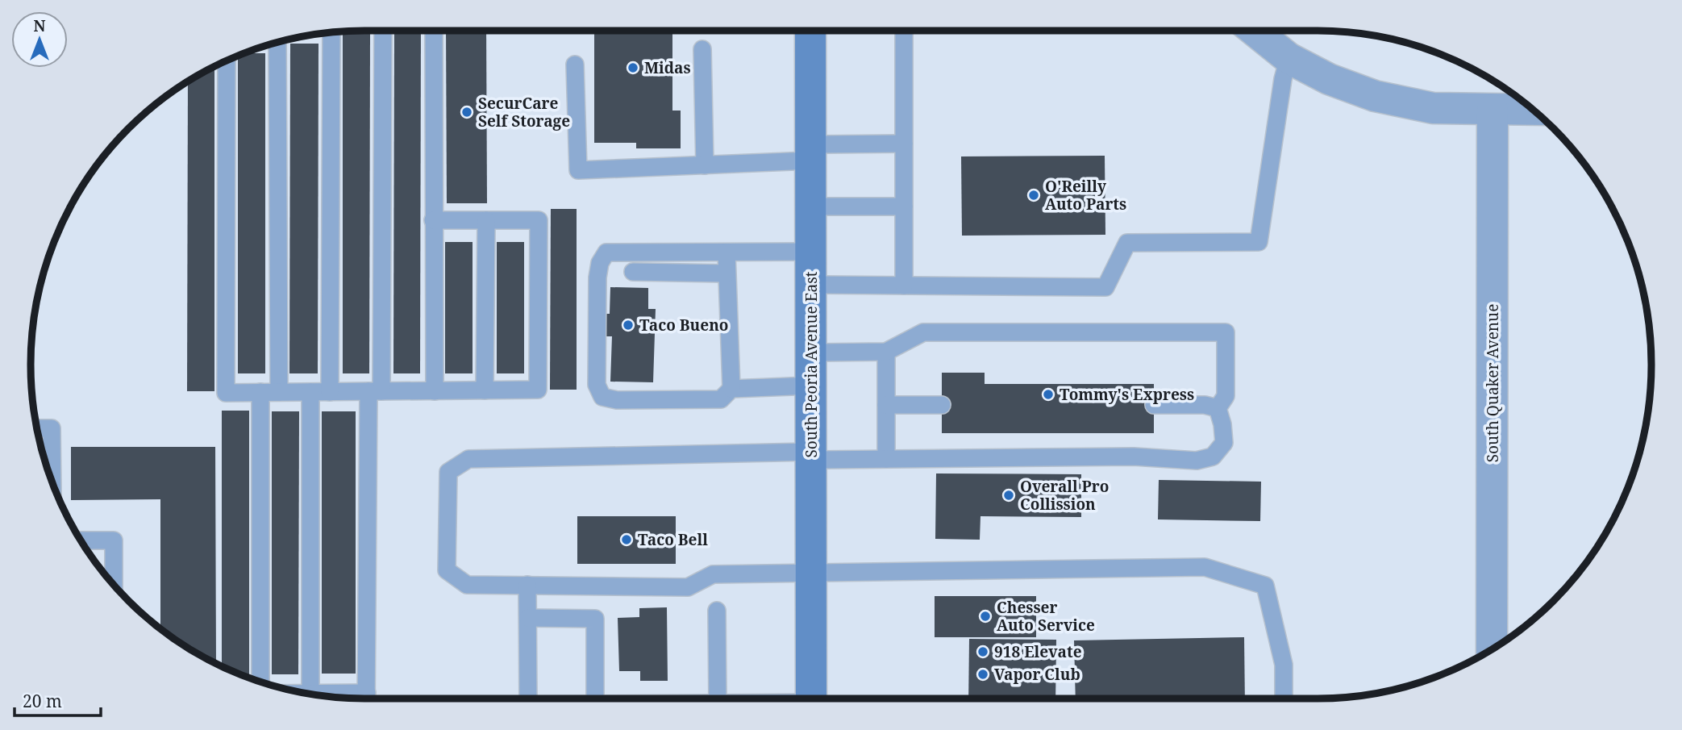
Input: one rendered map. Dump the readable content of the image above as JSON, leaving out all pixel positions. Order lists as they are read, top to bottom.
{
  "streets": {
    "main road": ["South Peoria Avenue East"],
    "street": ["South Quaker Avenue"]
  },
  "places": [
    "Midas",
    "SecurCare Self Storage",
    "O'Reilly Auto Parts",
    "Taco Bueno",
    "Tommy's Express",
    "Overall Pro Collission",
    "Taco Bell",
    "Chesser Auto Service",
    "918 Elevate",
    "Vapor Club"
  ],
  "scale_bar": "20 m",
  "north": "top"
}
